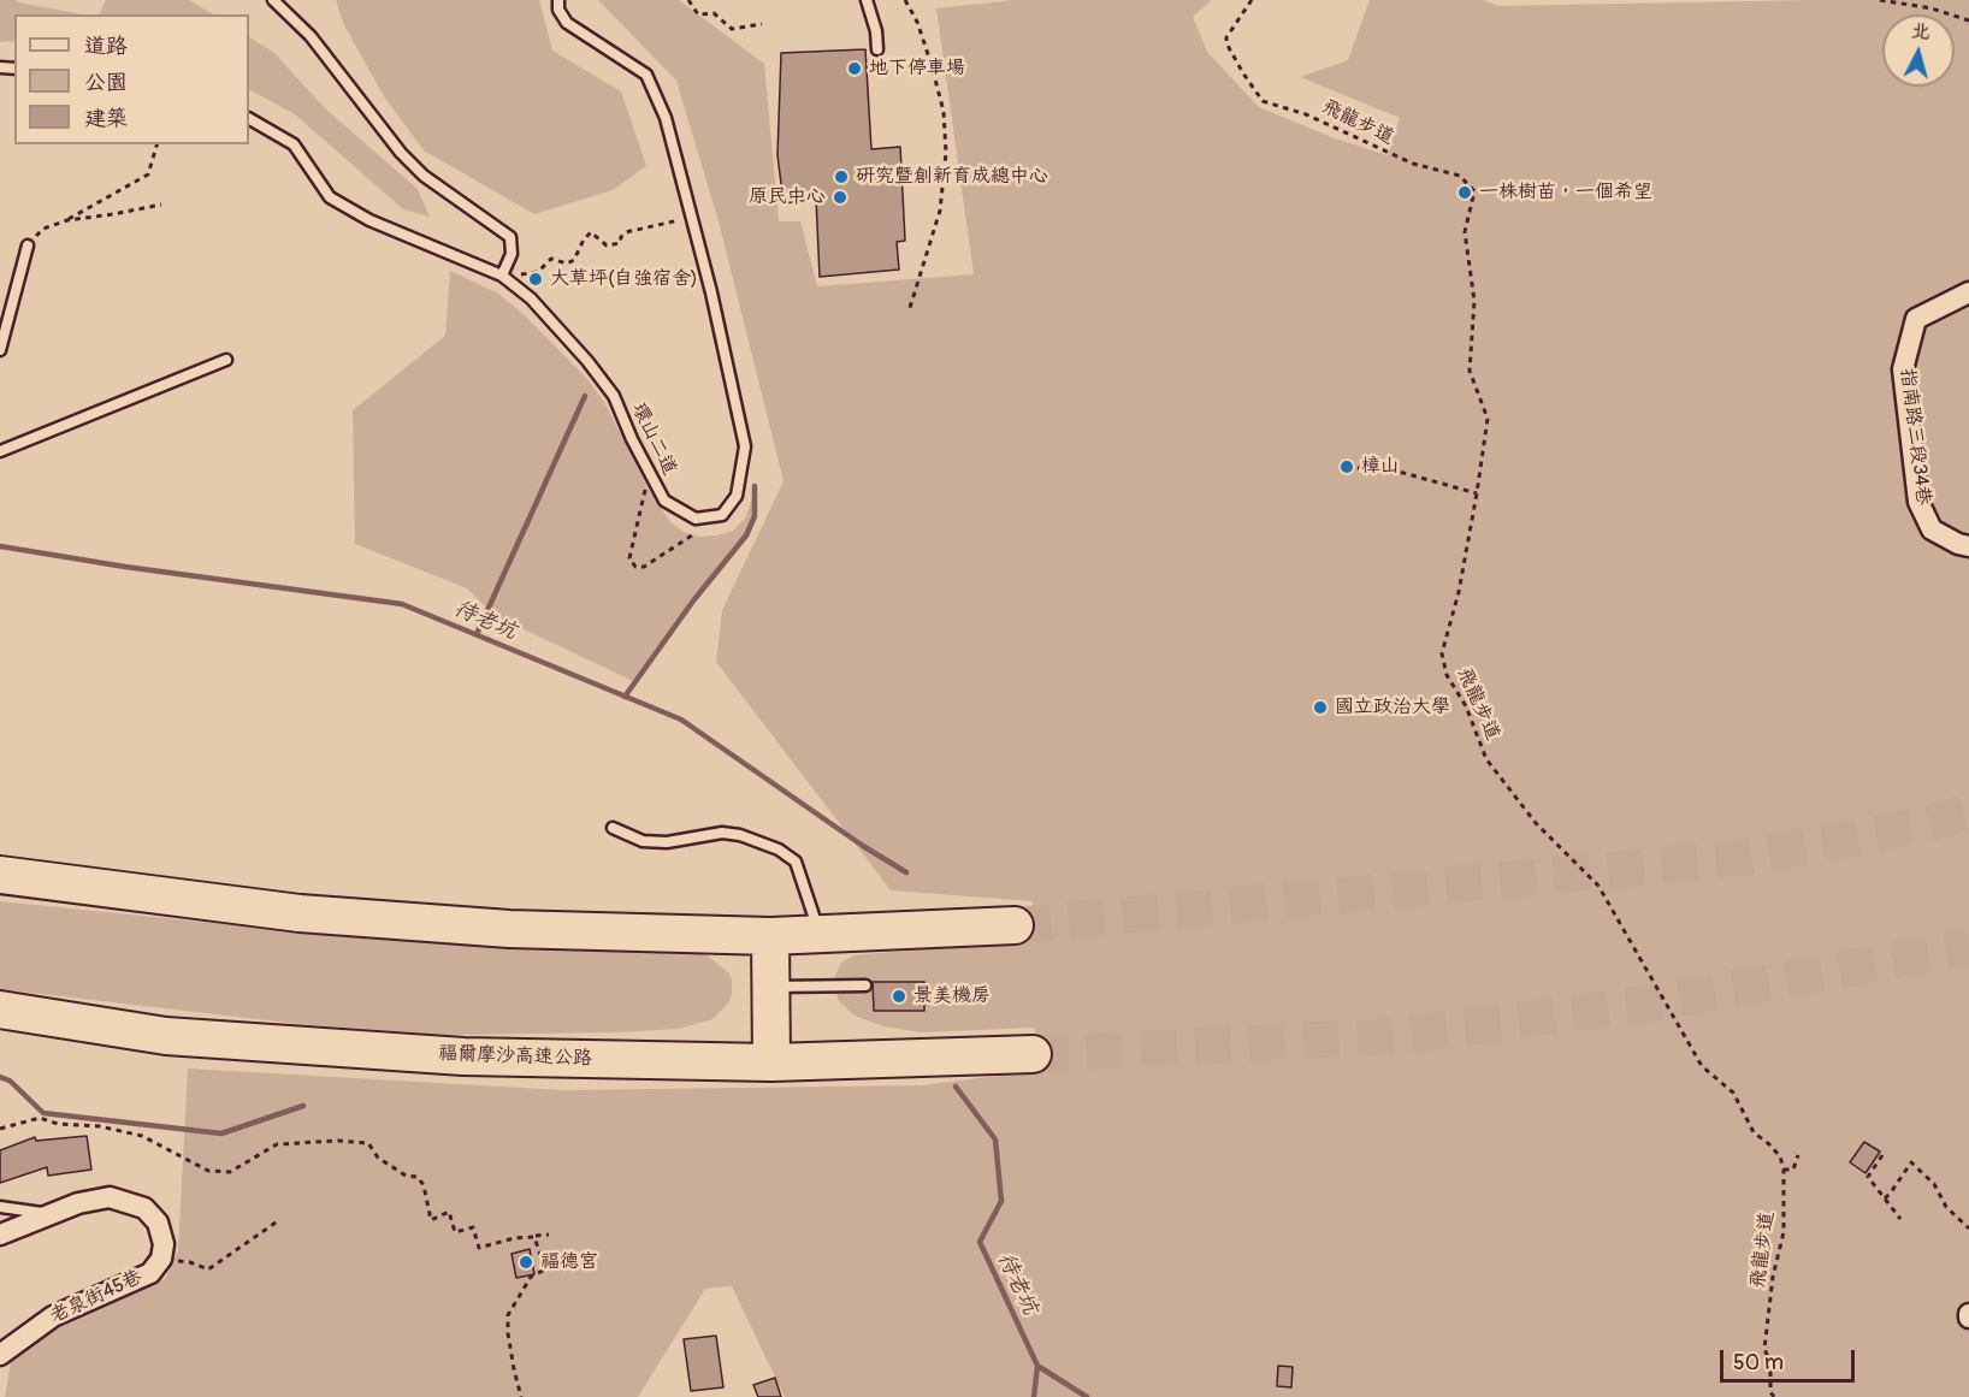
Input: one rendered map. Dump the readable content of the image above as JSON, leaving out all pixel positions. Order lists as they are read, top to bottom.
{
  "streets": {
    "highway": ["福爾摩沙高速公路"],
    "street": ["指南路三段34巷", "老泉街45巷"],
    "lane": ["環山二道"],
    "path": ["飛龍步道"]
  },
  "water": ["待老坑"],
  "places": [
    "地下停車場",
    "研究暨創新育成總中心",
    "一株樹苗，一個希望",
    "原民中心",
    "大草坪(自強宿舍)",
    "樟山",
    "國立政治大學",
    "景美機房",
    "福德宮"
  ],
  "legend": ["道路", "公園", "建築"],
  "scale_bar": "50 m",
  "north": "top"
}
